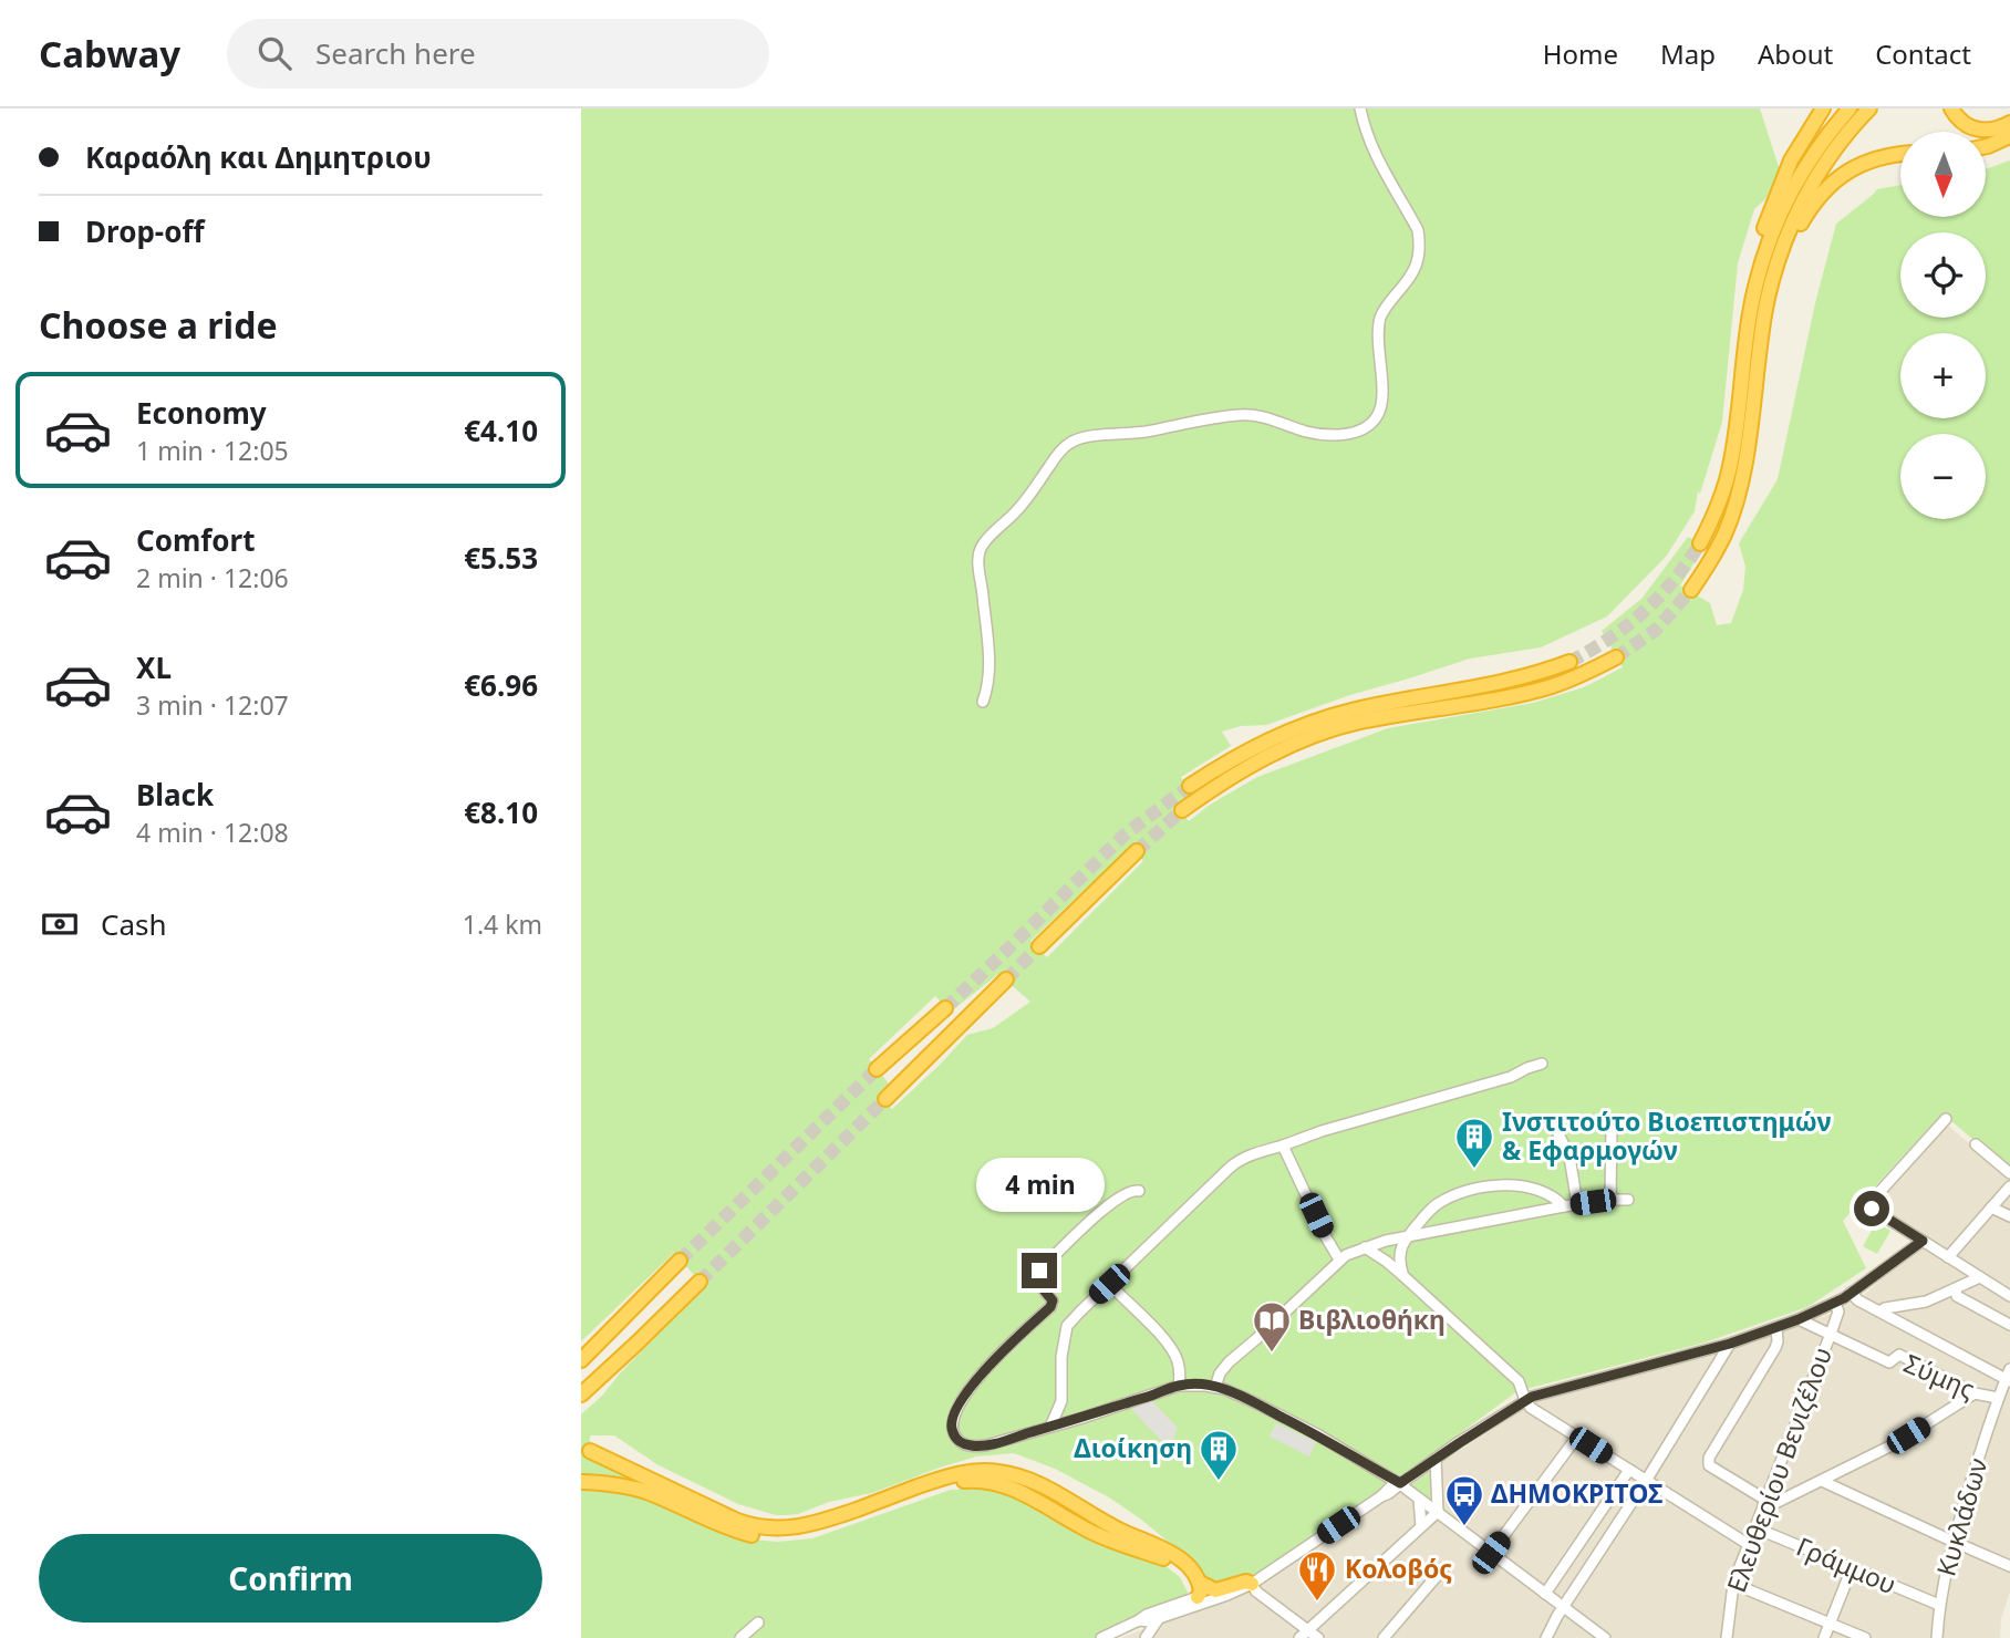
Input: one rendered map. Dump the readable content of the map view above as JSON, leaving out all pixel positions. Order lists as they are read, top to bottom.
{
  "streets": {
    "street": [
      "Σύμης",
      "Ελευθερίου Βενιζέλου",
      "Κυκλάδων",
      "Γράμμου"
    ]
  },
  "crossings": [
    ["Σύμης", "Ελευθερίου Βενιζέλου"],
    ["Σύμης", "Κυκλάδων"],
    ["Ελευθερίου Βενιζέλου", "Γράμμου"],
    ["Κυκλάδων", "Γράμμου"]
  ],
  "places": {
    "building": ["Ινστιτούτο Βιοεπιστημών & Εφαρμογών", "Διοίκηση"],
    "library": ["Βιβλιοθήκη"],
    "bus stop": ["ΔΗΜΟΚΡΙΤΟΣ"],
    "restaurant": ["Κολοβός"]
  },
  "north": "bottom",
  "page": {
    "header": "Cabway",
    "search": "Search here",
    "nav": [
      "Home",
      "Map",
      "About",
      "Contact"
    ],
    "banner": ["Καραόλη και Δημητριου", "Drop-off"],
    "map_buttons": ["+", "−"],
    "heading": "Choose a ride",
    "list": [
      {
        "name": "Economy",
        "note": "1 min · 12:05",
        "value": "€4.10"
      },
      {
        "name": "Comfort",
        "note": "2 min · 12:06",
        "value": "€5.53"
      },
      {
        "name": "XL",
        "note": "3 min · 12:07",
        "value": "€6.96"
      },
      {
        "name": "Black",
        "note": "4 min · 12:08",
        "value": "€8.10"
      }
    ],
    "pay": ["Cash", "1.4 km"],
    "bubble": "4 min",
    "buttons": "Confirm"
  }
}
